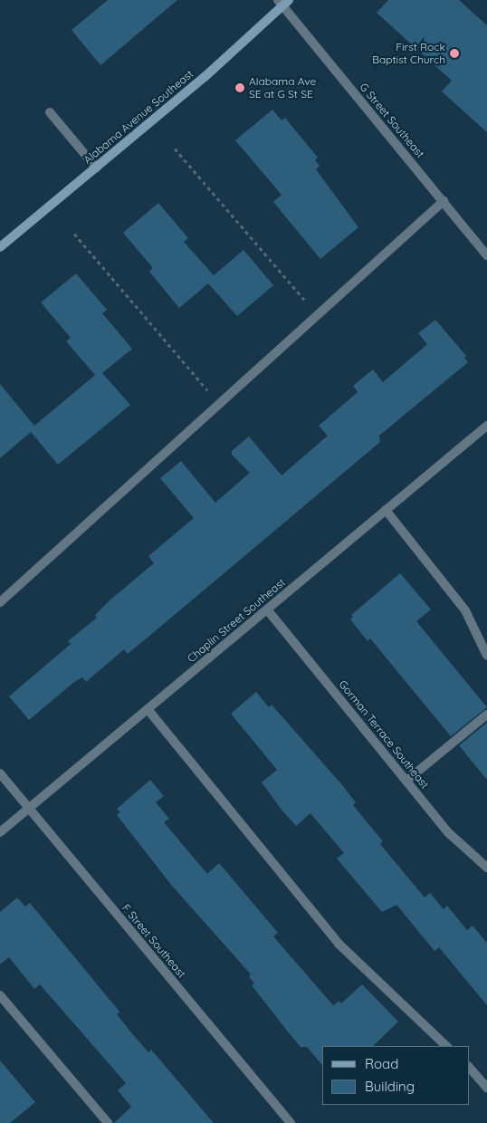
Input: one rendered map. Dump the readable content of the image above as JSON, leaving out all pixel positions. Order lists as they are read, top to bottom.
{
  "streets": {
    "street": [
      "Alabama Avenue Southeast",
      "G Street Southeast",
      "Chaplin Street Southeast",
      "Gorman Terrace Southeast",
      "F Street Southeast"
    ]
  },
  "crossings": [
    ["Alabama Avenue Southeast", "G Street Southeast"],
    ["Chaplin Street Southeast", "Gorman Terrace Southeast"],
    ["Chaplin Street Southeast", "F Street Southeast"]
  ],
  "places": ["First Rock Baptist Church", "Alabama Ave SE at G St SE"],
  "legend": ["Road", "Building"]
}
